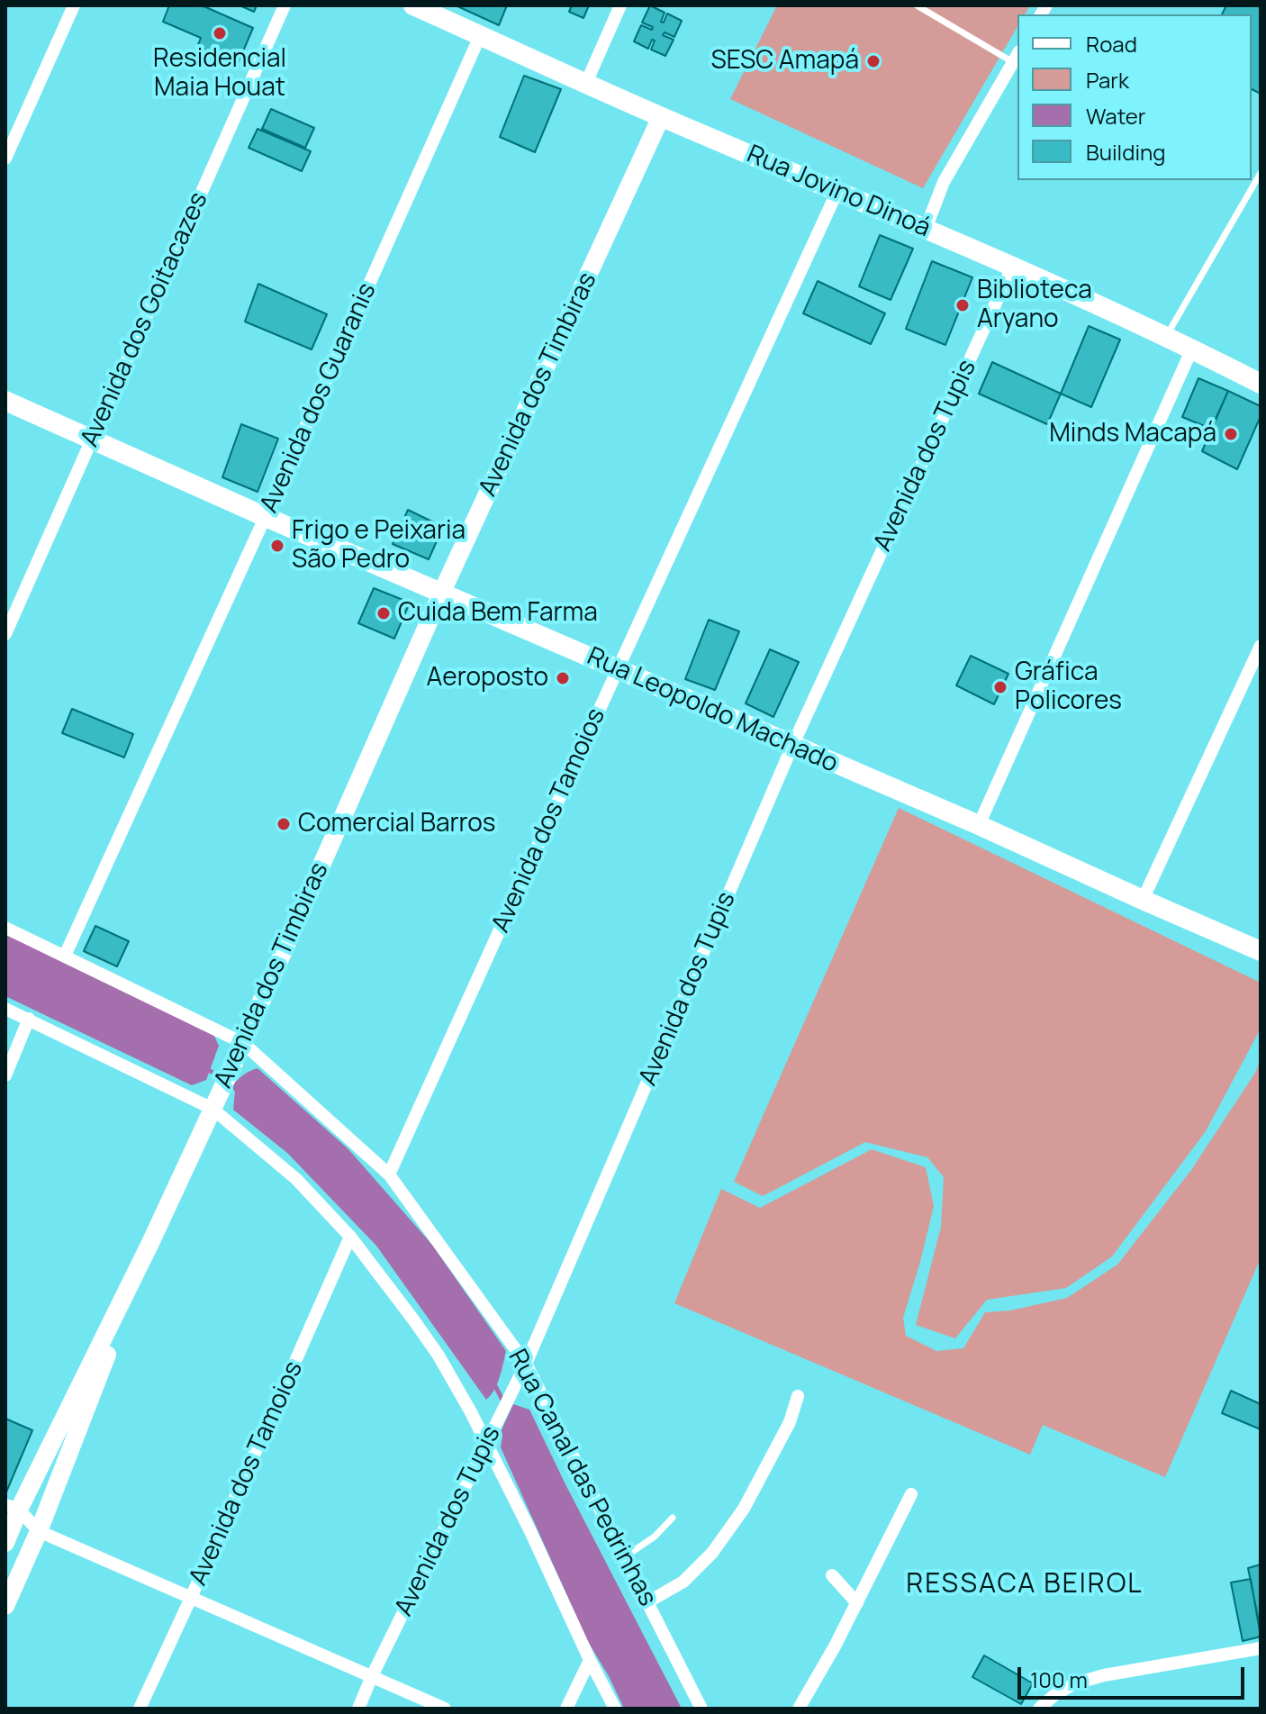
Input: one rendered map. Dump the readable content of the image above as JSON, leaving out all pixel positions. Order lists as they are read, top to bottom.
{
  "streets": {
    "main road": ["Rua Jovino Dinoá", "Rua Leopoldo Machado"],
    "street": [
      "Avenida dos Goitacazes",
      "Avenida dos Timbiras",
      "Avenida dos Guaranis",
      "Avenida dos Tupis",
      "Avenida dos Tamoios",
      "Rua Canal das Pedrinhas"
    ]
  },
  "crossings": [
    ["Rua Jovino Dinoá", "Avenida dos Timbiras"],
    ["Rua Jovino Dinoá", "Avenida dos Guaranis"],
    ["Rua Jovino Dinoá", "Avenida dos Tupis"],
    ["Rua Jovino Dinoá", "Avenida dos Tamoios"],
    ["Avenida dos Goitacazes", "Rua Leopoldo Machado"],
    ["Avenida dos Timbiras", "Rua Leopoldo Machado"],
    ["Avenida dos Timbiras", "Rua Canal das Pedrinhas"],
    ["Avenida dos Guaranis", "Rua Leopoldo Machado"],
    ["Avenida dos Guaranis", "Rua Canal das Pedrinhas"],
    ["Avenida dos Tupis", "Rua Leopoldo Machado"],
    ["Avenida dos Tupis", "Rua Canal das Pedrinhas"],
    ["Rua Leopoldo Machado", "Avenida dos Tamoios"],
    ["Avenida dos Tamoios", "Rua Canal das Pedrinhas"]
  ],
  "districts": ["RESSACA BEIROL"],
  "places": [
    "Residencial Maia Houat",
    "SESC Amapá",
    "Biblioteca Aryano",
    "Minds Macapá",
    "Frigo e Peixaria São Pedro",
    "Cuida Bem Farma",
    "Aeroposto",
    "Gráfica Policores",
    "Comercial Barros"
  ],
  "legend": [
    "Road",
    "Park",
    "Water",
    "Building"
  ],
  "scale_bar": "100 m"
}
